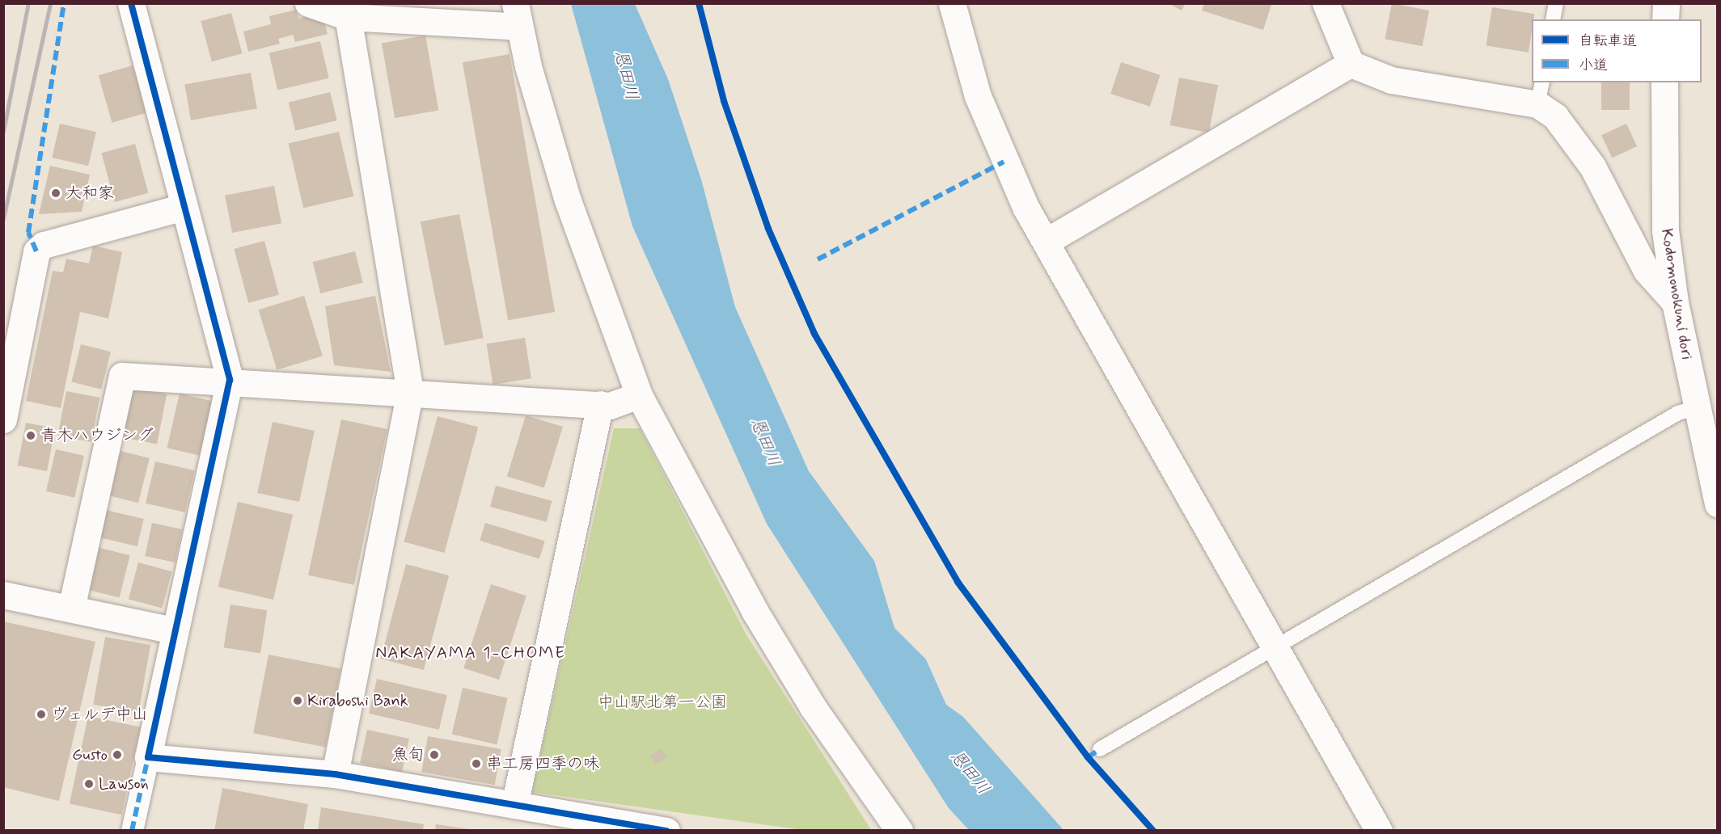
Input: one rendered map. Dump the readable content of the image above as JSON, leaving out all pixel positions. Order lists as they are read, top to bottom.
{
  "streets": {
    "street": ["Kodomonokuni dori"]
  },
  "districts": ["NAKAYAMA 1-CHOME"],
  "water": ["恩田川"],
  "parks": ["中山駅北第一公園"],
  "places": [
    "大和家",
    "青木ハウジング",
    "Kiraboshi Bank",
    "ヴェルデ中山",
    "Gusto",
    "魚旬",
    "串工房四季の味",
    "Lawson"
  ],
  "legend": ["自転車道", "小道"]
}
